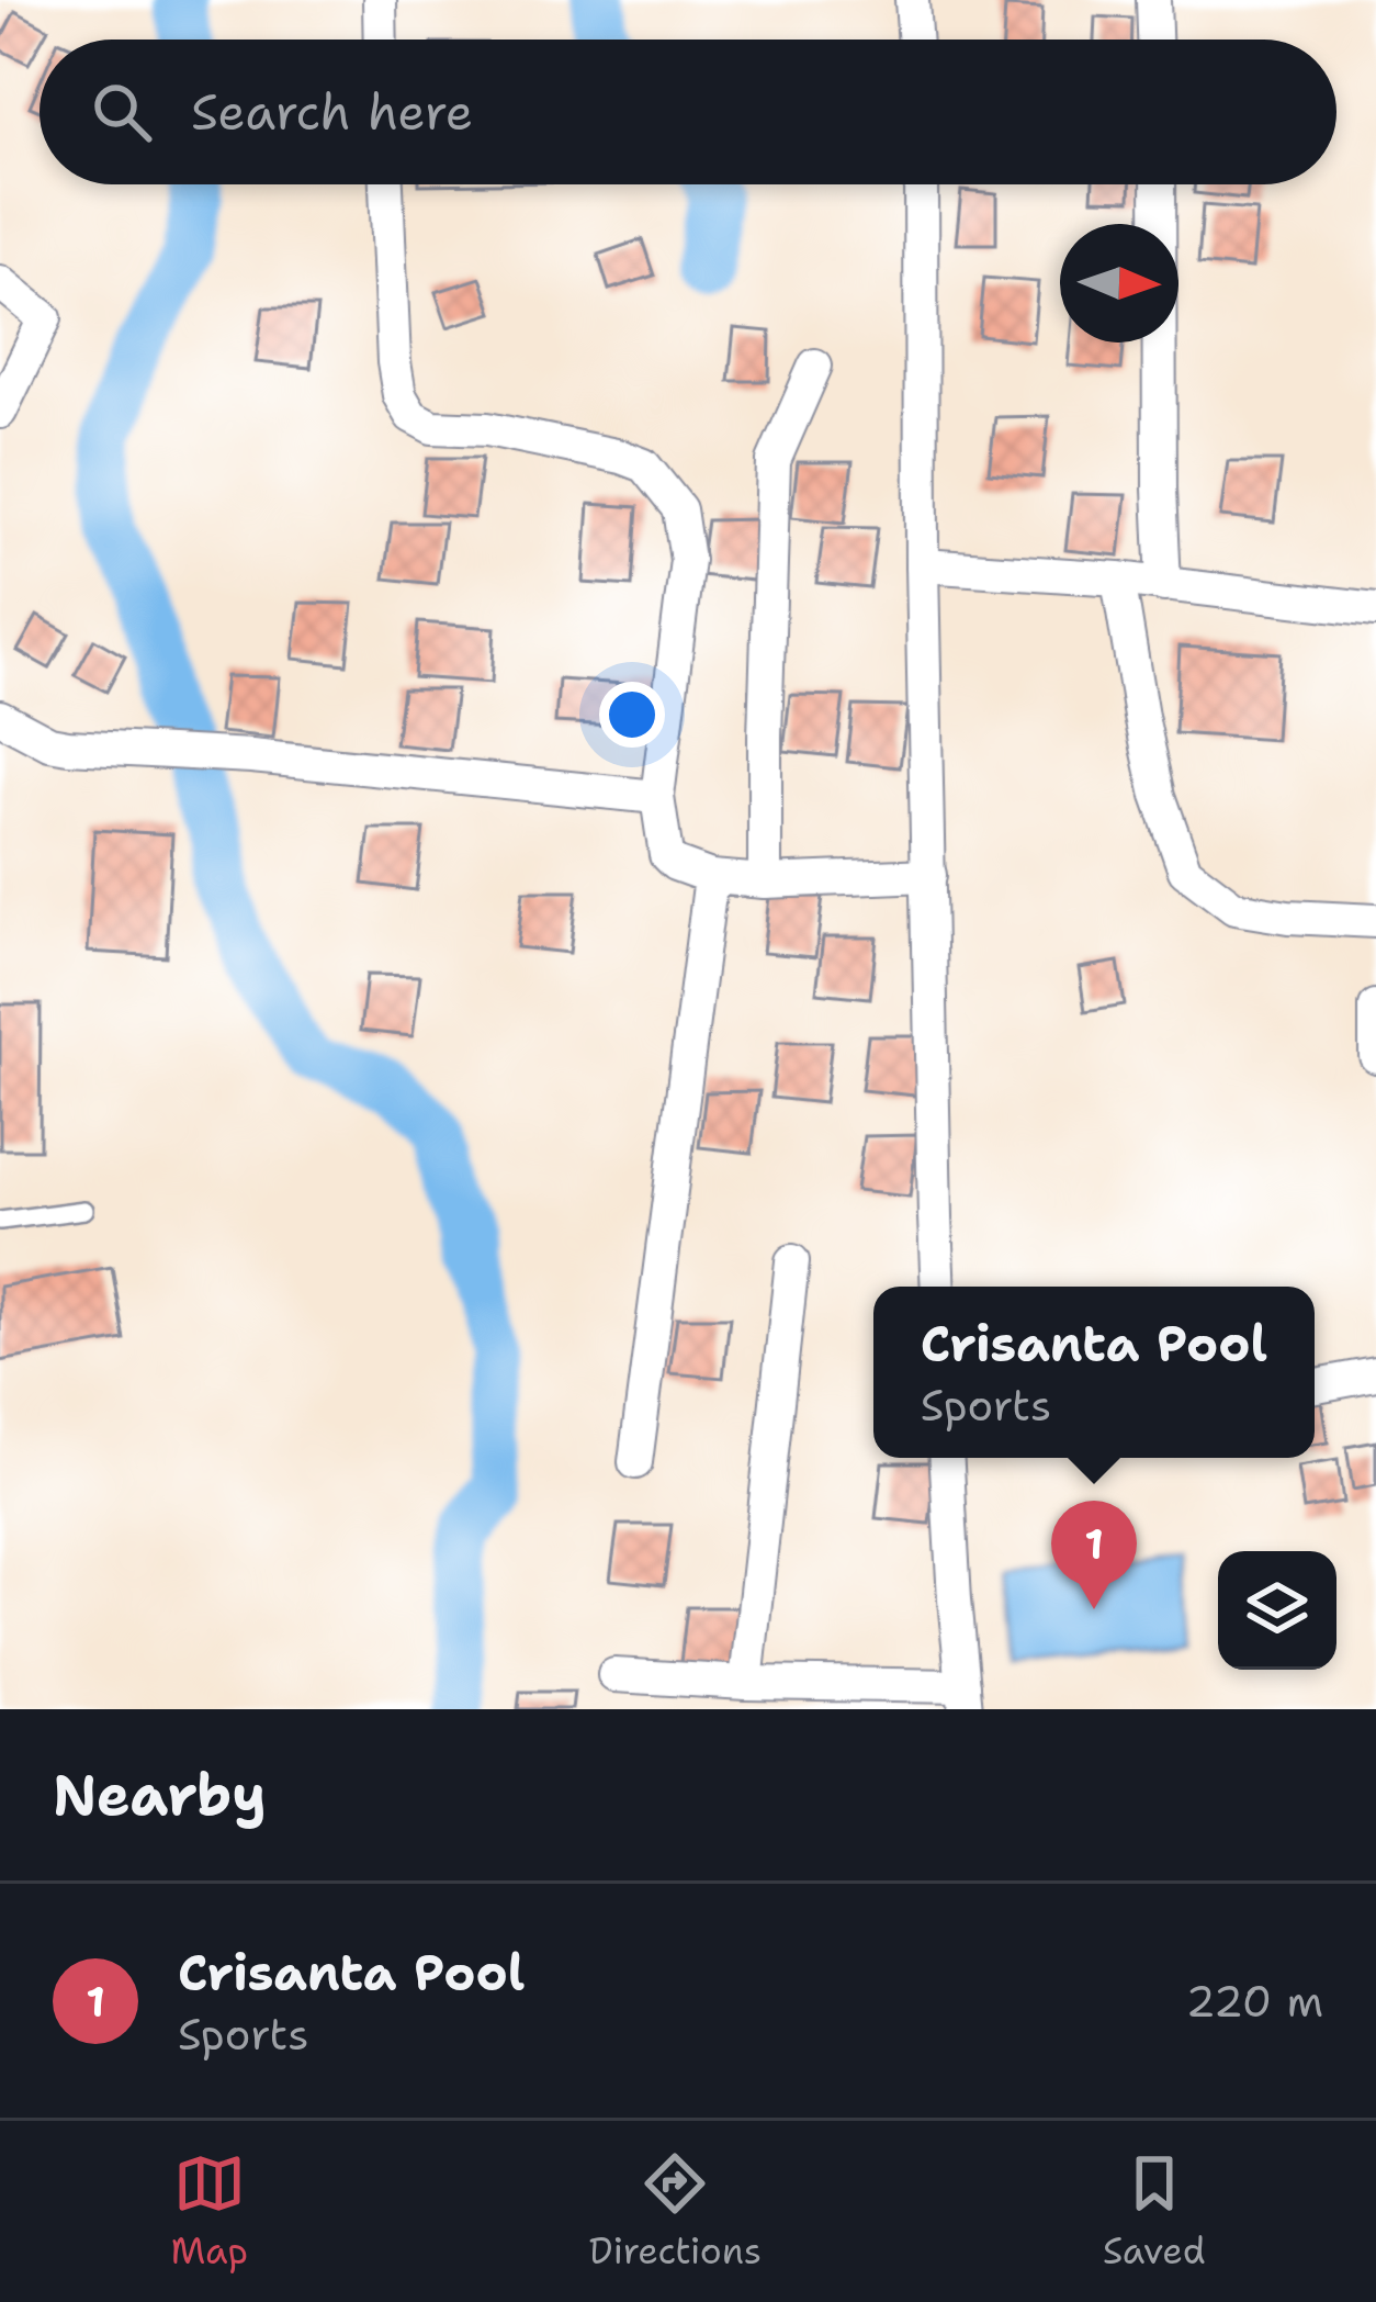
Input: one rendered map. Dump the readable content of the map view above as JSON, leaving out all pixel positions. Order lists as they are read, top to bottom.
{
  "north": "right",
  "page": {
    "search": "Search here",
    "popup": ["Crisanta Pool", "Sports"],
    "pins": "1",
    "heading": "Nearby",
    "list": [
      {
        "mark": "1",
        "name": "Crisanta Pool",
        "note": "Sports",
        "value": "220 m"
      }
    ],
    "nav": ["Map", "Directions", "Saved"]
  }
}
